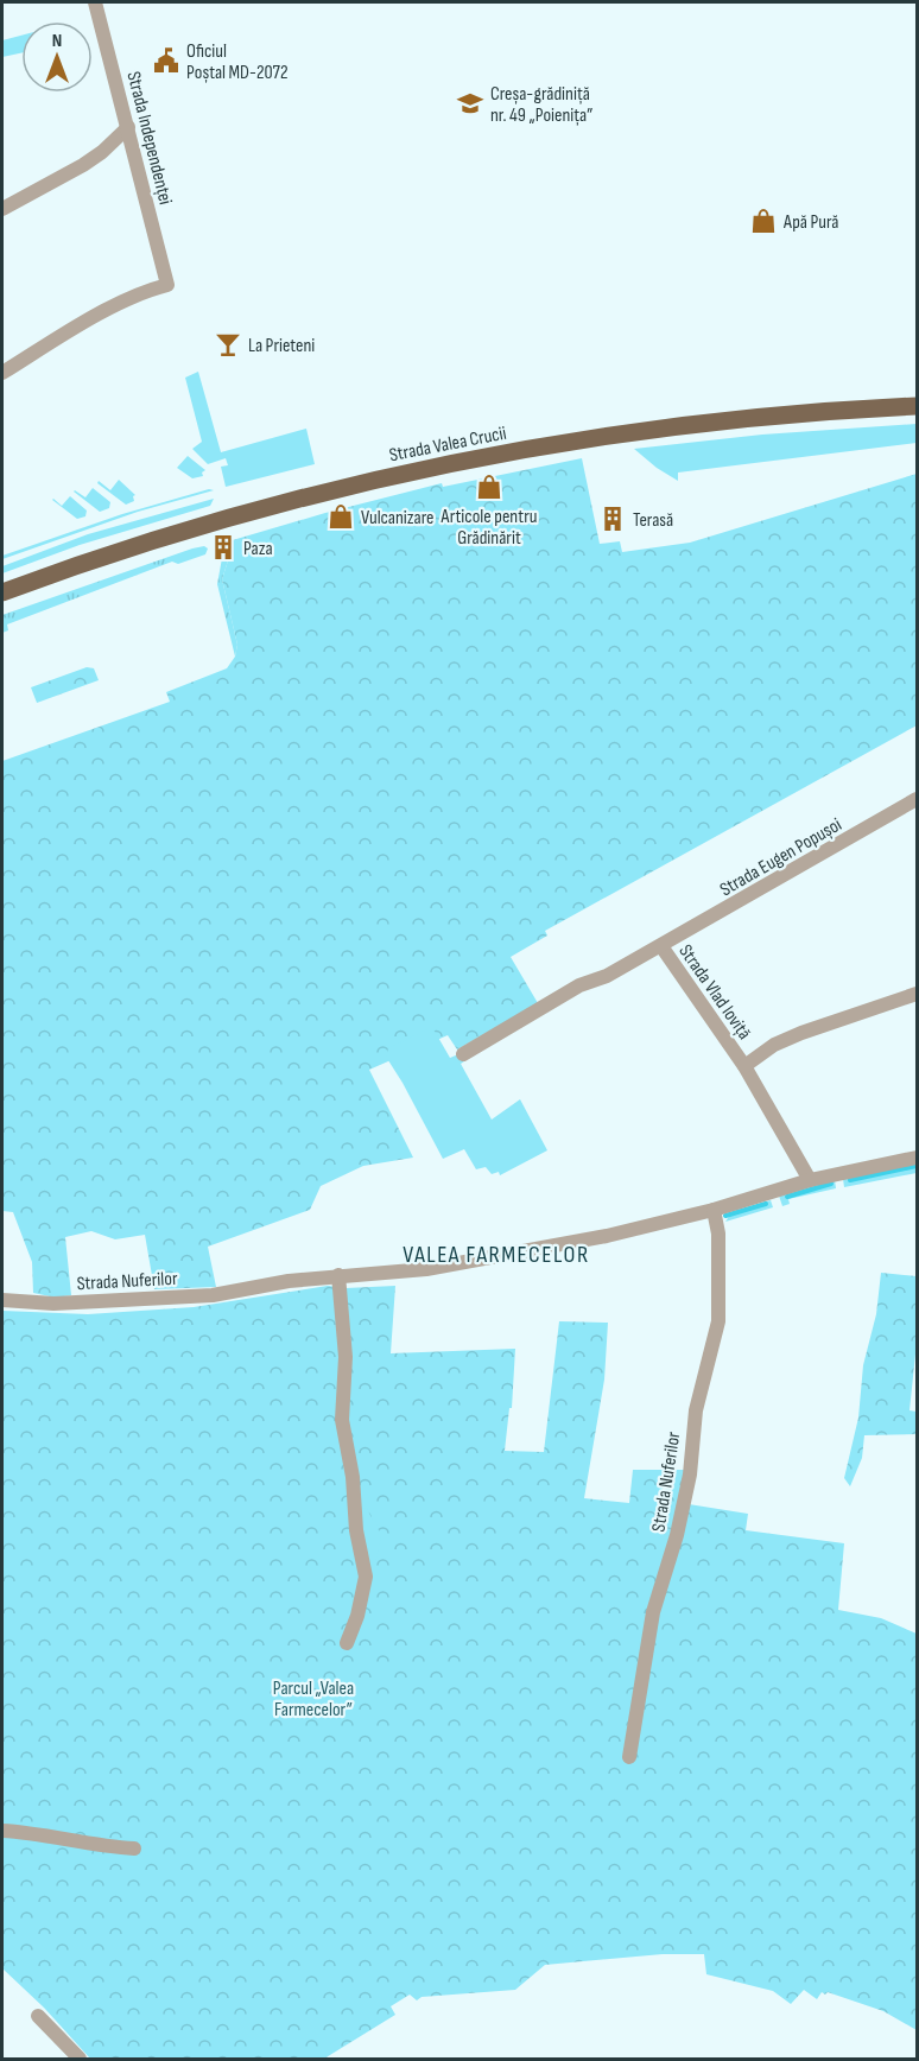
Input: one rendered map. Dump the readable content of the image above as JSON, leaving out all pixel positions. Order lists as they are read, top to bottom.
{
  "streets": {
    "main road": ["Strada Valea Crucii"],
    "street": [
      "Strada Independenței",
      "Strada Eugen Popușoi",
      "Strada Vlad Ioviță",
      "Strada Nuferilor"
    ]
  },
  "crossings": [
    ["Strada Eugen Popușoi", "Strada Vlad Ioviță"],
    ["Strada Vlad Ioviță", "Strada Nuferilor"]
  ],
  "districts": ["VALEA FARMECELOR"],
  "parks": ["Parcul „Valea Farmecelor”"],
  "places": {
    "public building": ["Oficiul Poștal MD-2072"],
    "school or university": ["Creșa-grădiniță nr. 49 „Poienița”"],
    "shop": ["Apă Pură", "Articole pentru Grădinărit", "Vulcanizare"],
    "bar": ["La Prieteni"],
    "building": ["Terasă", "Paza"]
  },
  "north": "top"
}
